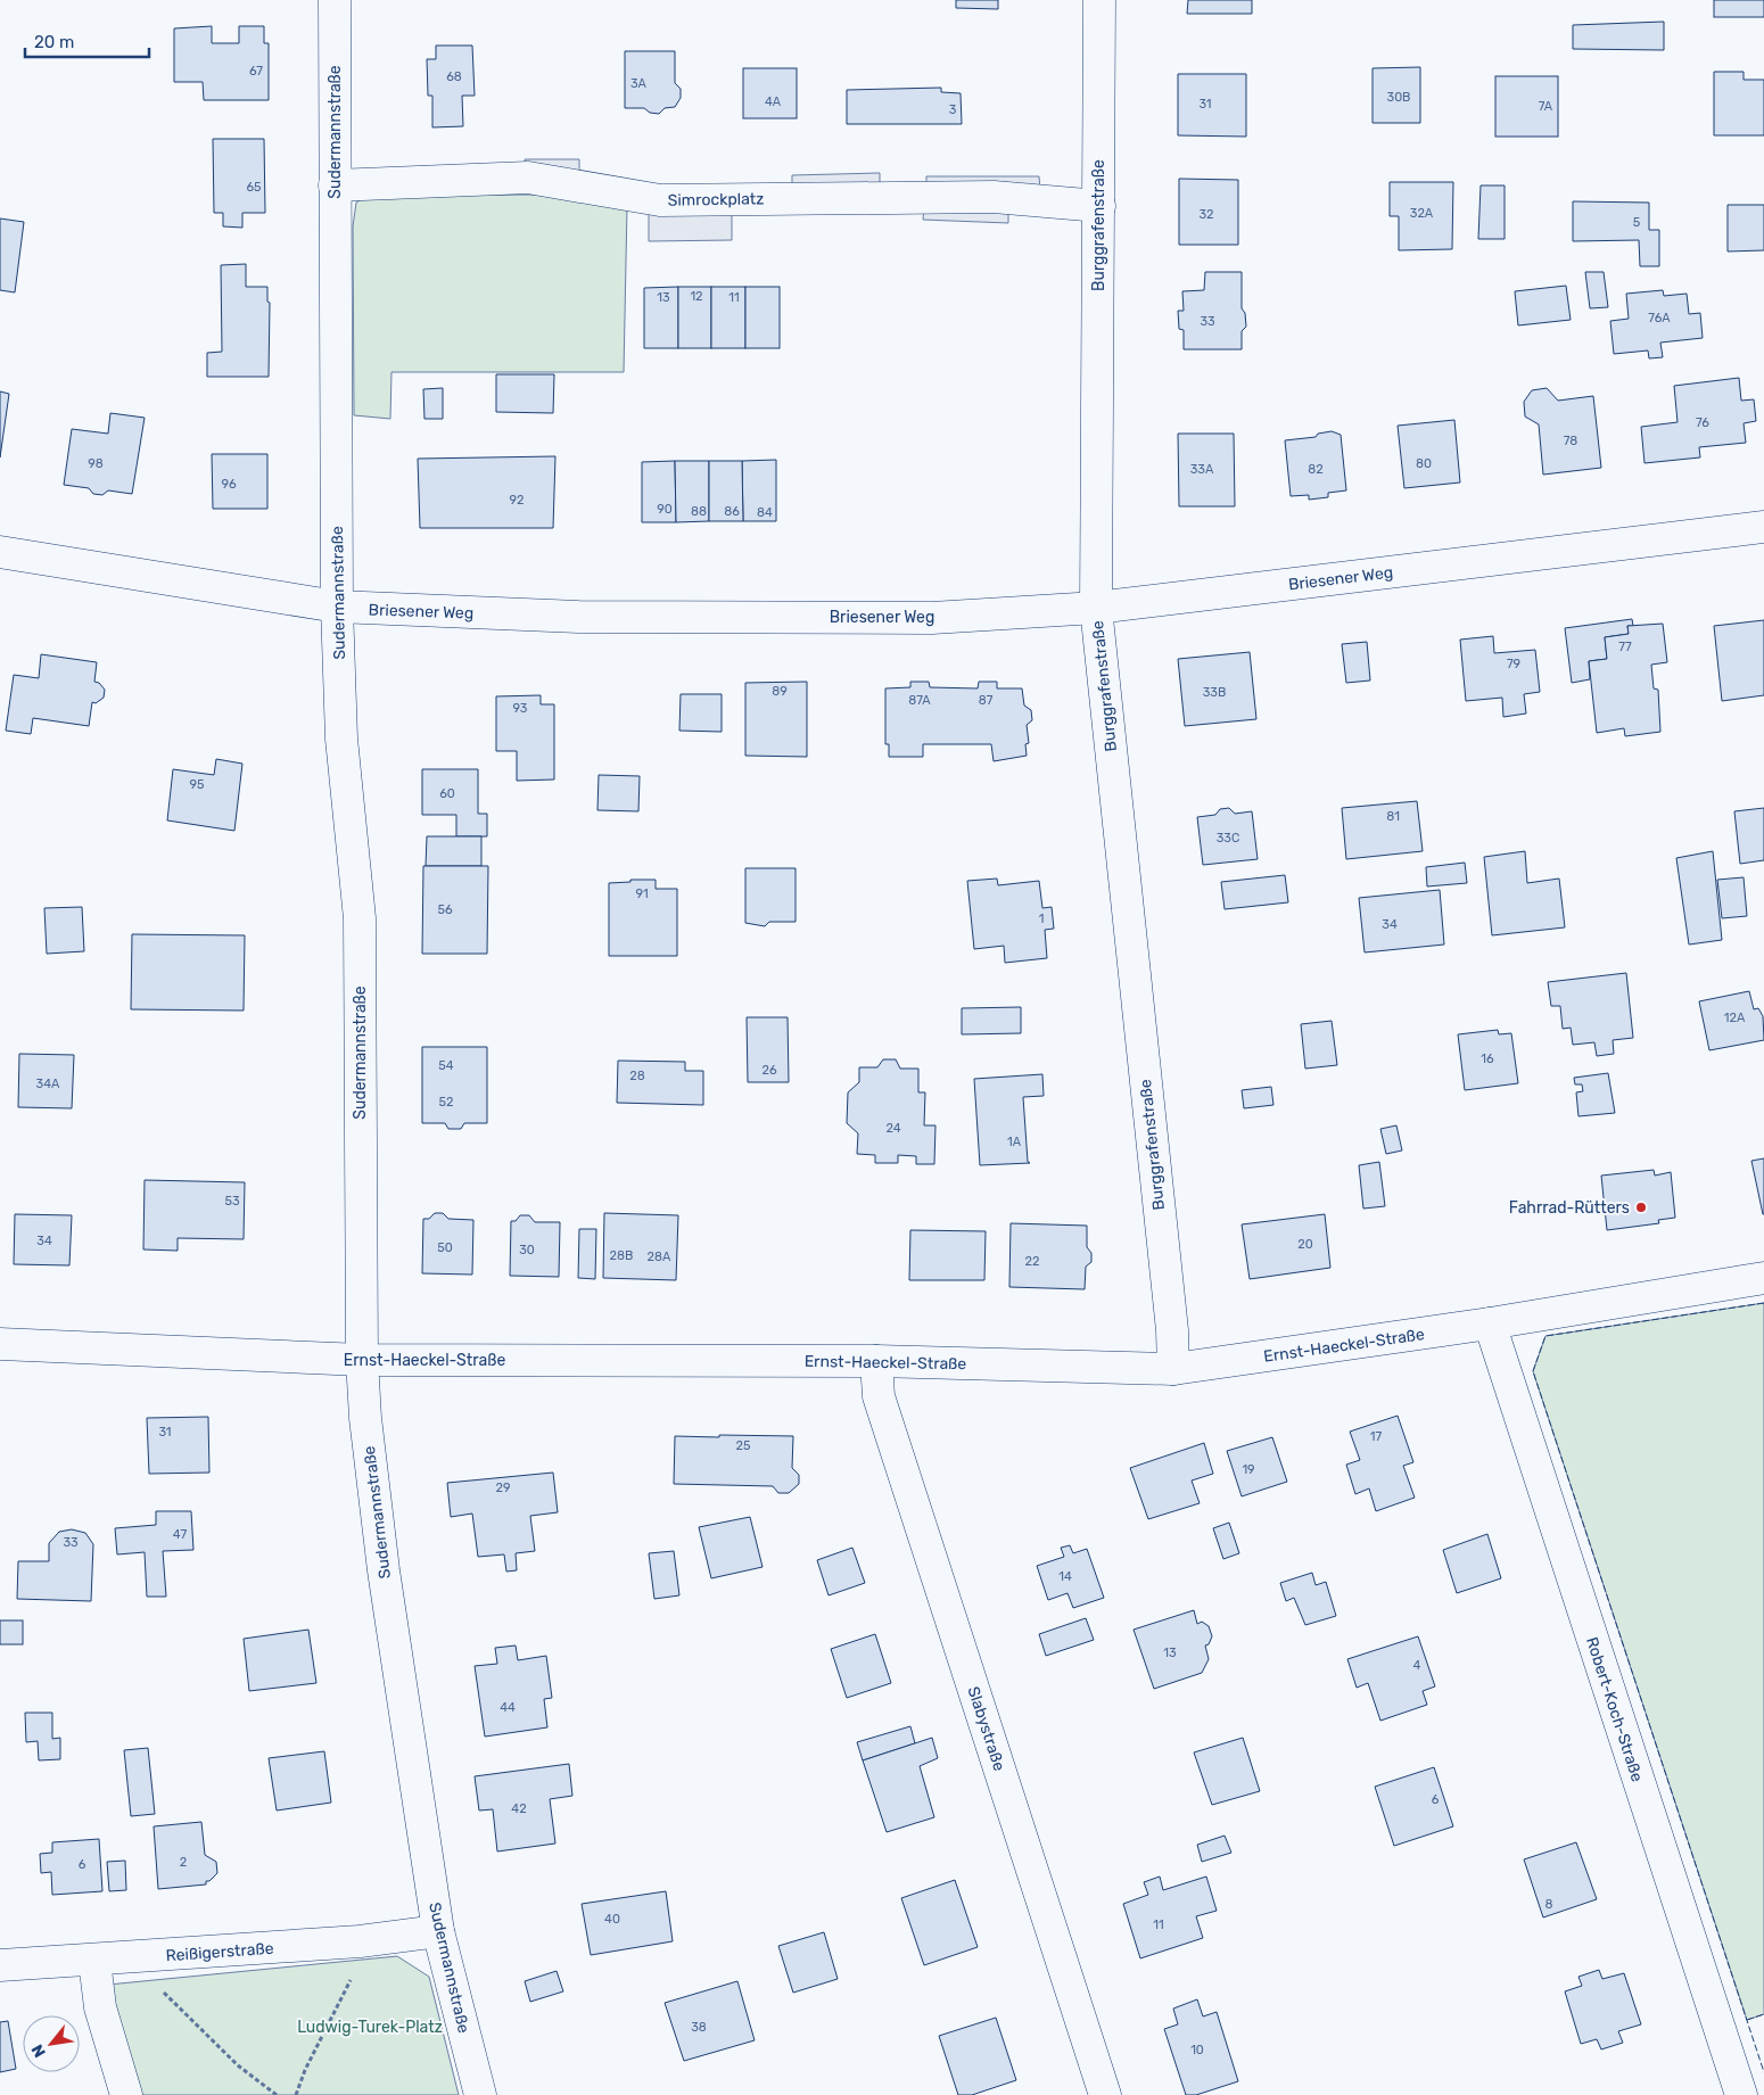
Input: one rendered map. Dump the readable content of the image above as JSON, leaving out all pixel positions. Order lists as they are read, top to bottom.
{
  "streets": {
    "street": [
      "Sudermannstraße",
      "Simrockplatz",
      "Burggrafenstraße",
      "Briesener Weg",
      "Ernst-Haeckel-Straße",
      "Robert-Koch-Straße",
      "Slabystraße",
      "Reißigerstraße"
    ]
  },
  "crossings": [
    ["Sudermannstraße", "Simrockplatz"],
    ["Sudermannstraße", "Briesener Weg"],
    ["Sudermannstraße", "Ernst-Haeckel-Straße"],
    ["Sudermannstraße", "Reißigerstraße"],
    ["Simrockplatz", "Burggrafenstraße"],
    ["Burggrafenstraße", "Briesener Weg"],
    ["Burggrafenstraße", "Ernst-Haeckel-Straße"],
    ["Ernst-Haeckel-Straße", "Robert-Koch-Straße"],
    ["Ernst-Haeckel-Straße", "Slabystraße"]
  ],
  "parks": ["Ludwig-Turek-Platz"],
  "places": ["Fahrrad-Rütters"],
  "house_numbers": [
    "67",
    "68",
    "3A",
    "30B",
    "4A",
    "31",
    "7A",
    "3",
    "65",
    "32A",
    "32",
    "5",
    "12",
    "13",
    "11",
    "76A",
    "33",
    "76",
    "78",
    "98",
    "80",
    "33A",
    "82",
    "96",
    "92",
    "90",
    "88",
    "86",
    "84",
    "77",
    "79",
    "89",
    "33B",
    "87A",
    "87",
    "93",
    "95",
    "60",
    "81",
    "33C",
    "91",
    "56",
    "1",
    "34",
    "12A",
    "16",
    "54",
    "26",
    "28",
    "34A",
    "52",
    "24",
    "1A",
    "53",
    "34",
    "20",
    "50",
    "30",
    "28B",
    "28A",
    "22",
    "31",
    "17",
    "25",
    "19",
    "29",
    "47",
    "33",
    "14",
    "13",
    "4",
    "44",
    "6",
    "42",
    "2",
    "6",
    "8",
    "40",
    "11",
    "38",
    "10"
  ],
  "scale_bar": "20 m",
  "north": "bottom left"
}
